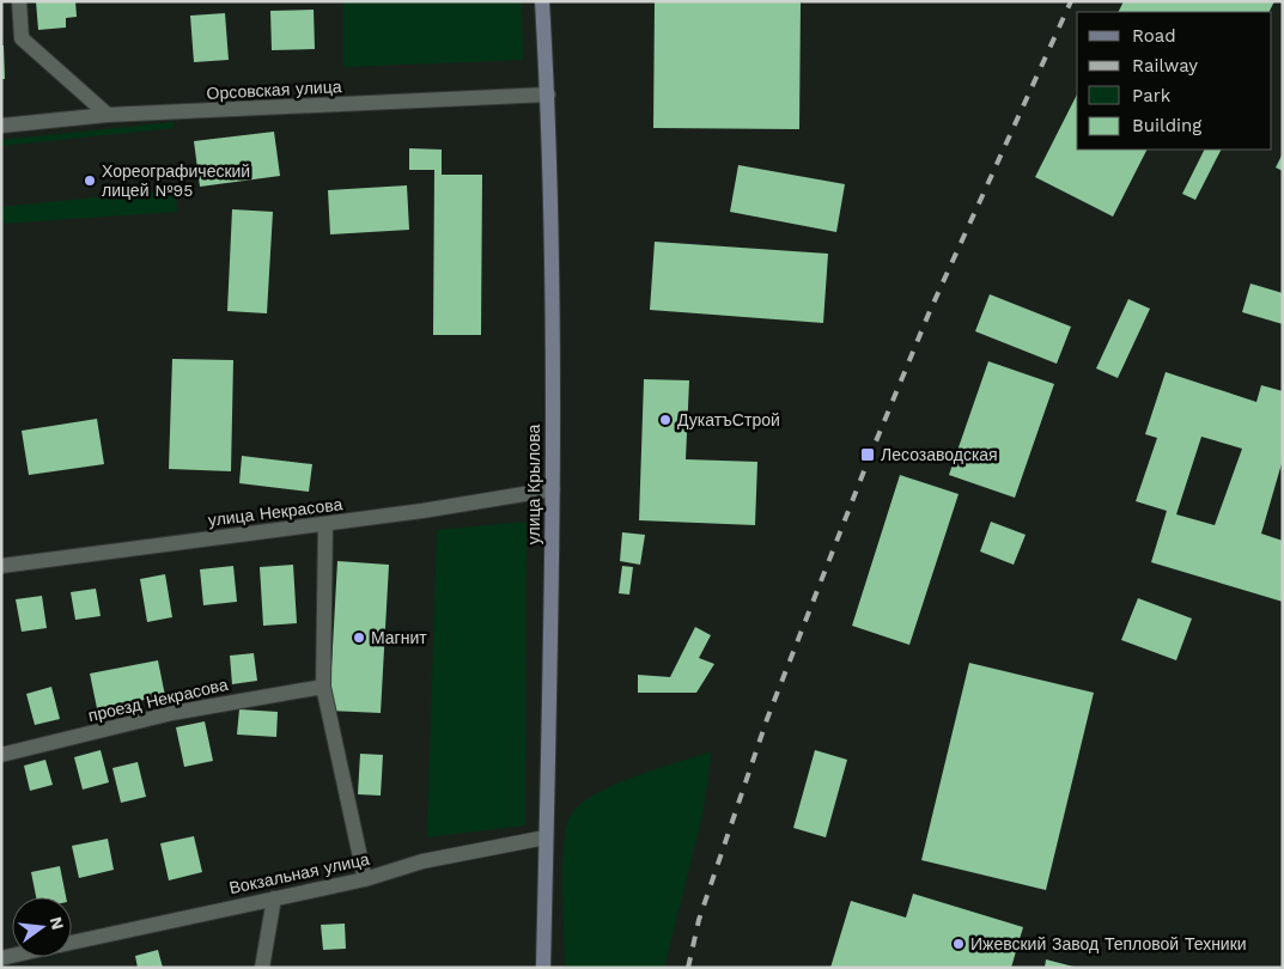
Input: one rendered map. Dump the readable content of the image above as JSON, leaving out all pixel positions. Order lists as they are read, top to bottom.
{
  "streets": {
    "main road": ["улица Крылова"],
    "street": [
      "Орсовская улица",
      "улица Некрасова",
      "проезд Некрасова",
      "Вокзальная улица"
    ]
  },
  "crossings": [
    ["Орсовская улица", "улица Крылова"],
    ["улица Крылова", "улица Некрасова"],
    ["улица Крылова", "Вокзальная улица"]
  ],
  "places": {
    "other": [
      "Хореографический лицей №95",
      "ДукатъСтрой",
      "Магнит",
      "Ижевский Завод Тепловой Техники"
    ],
    "transit": ["Лесозаводская"]
  },
  "legend": [
    "Road",
    "Railway",
    "Park",
    "Building"
  ],
  "north": "right"
}
